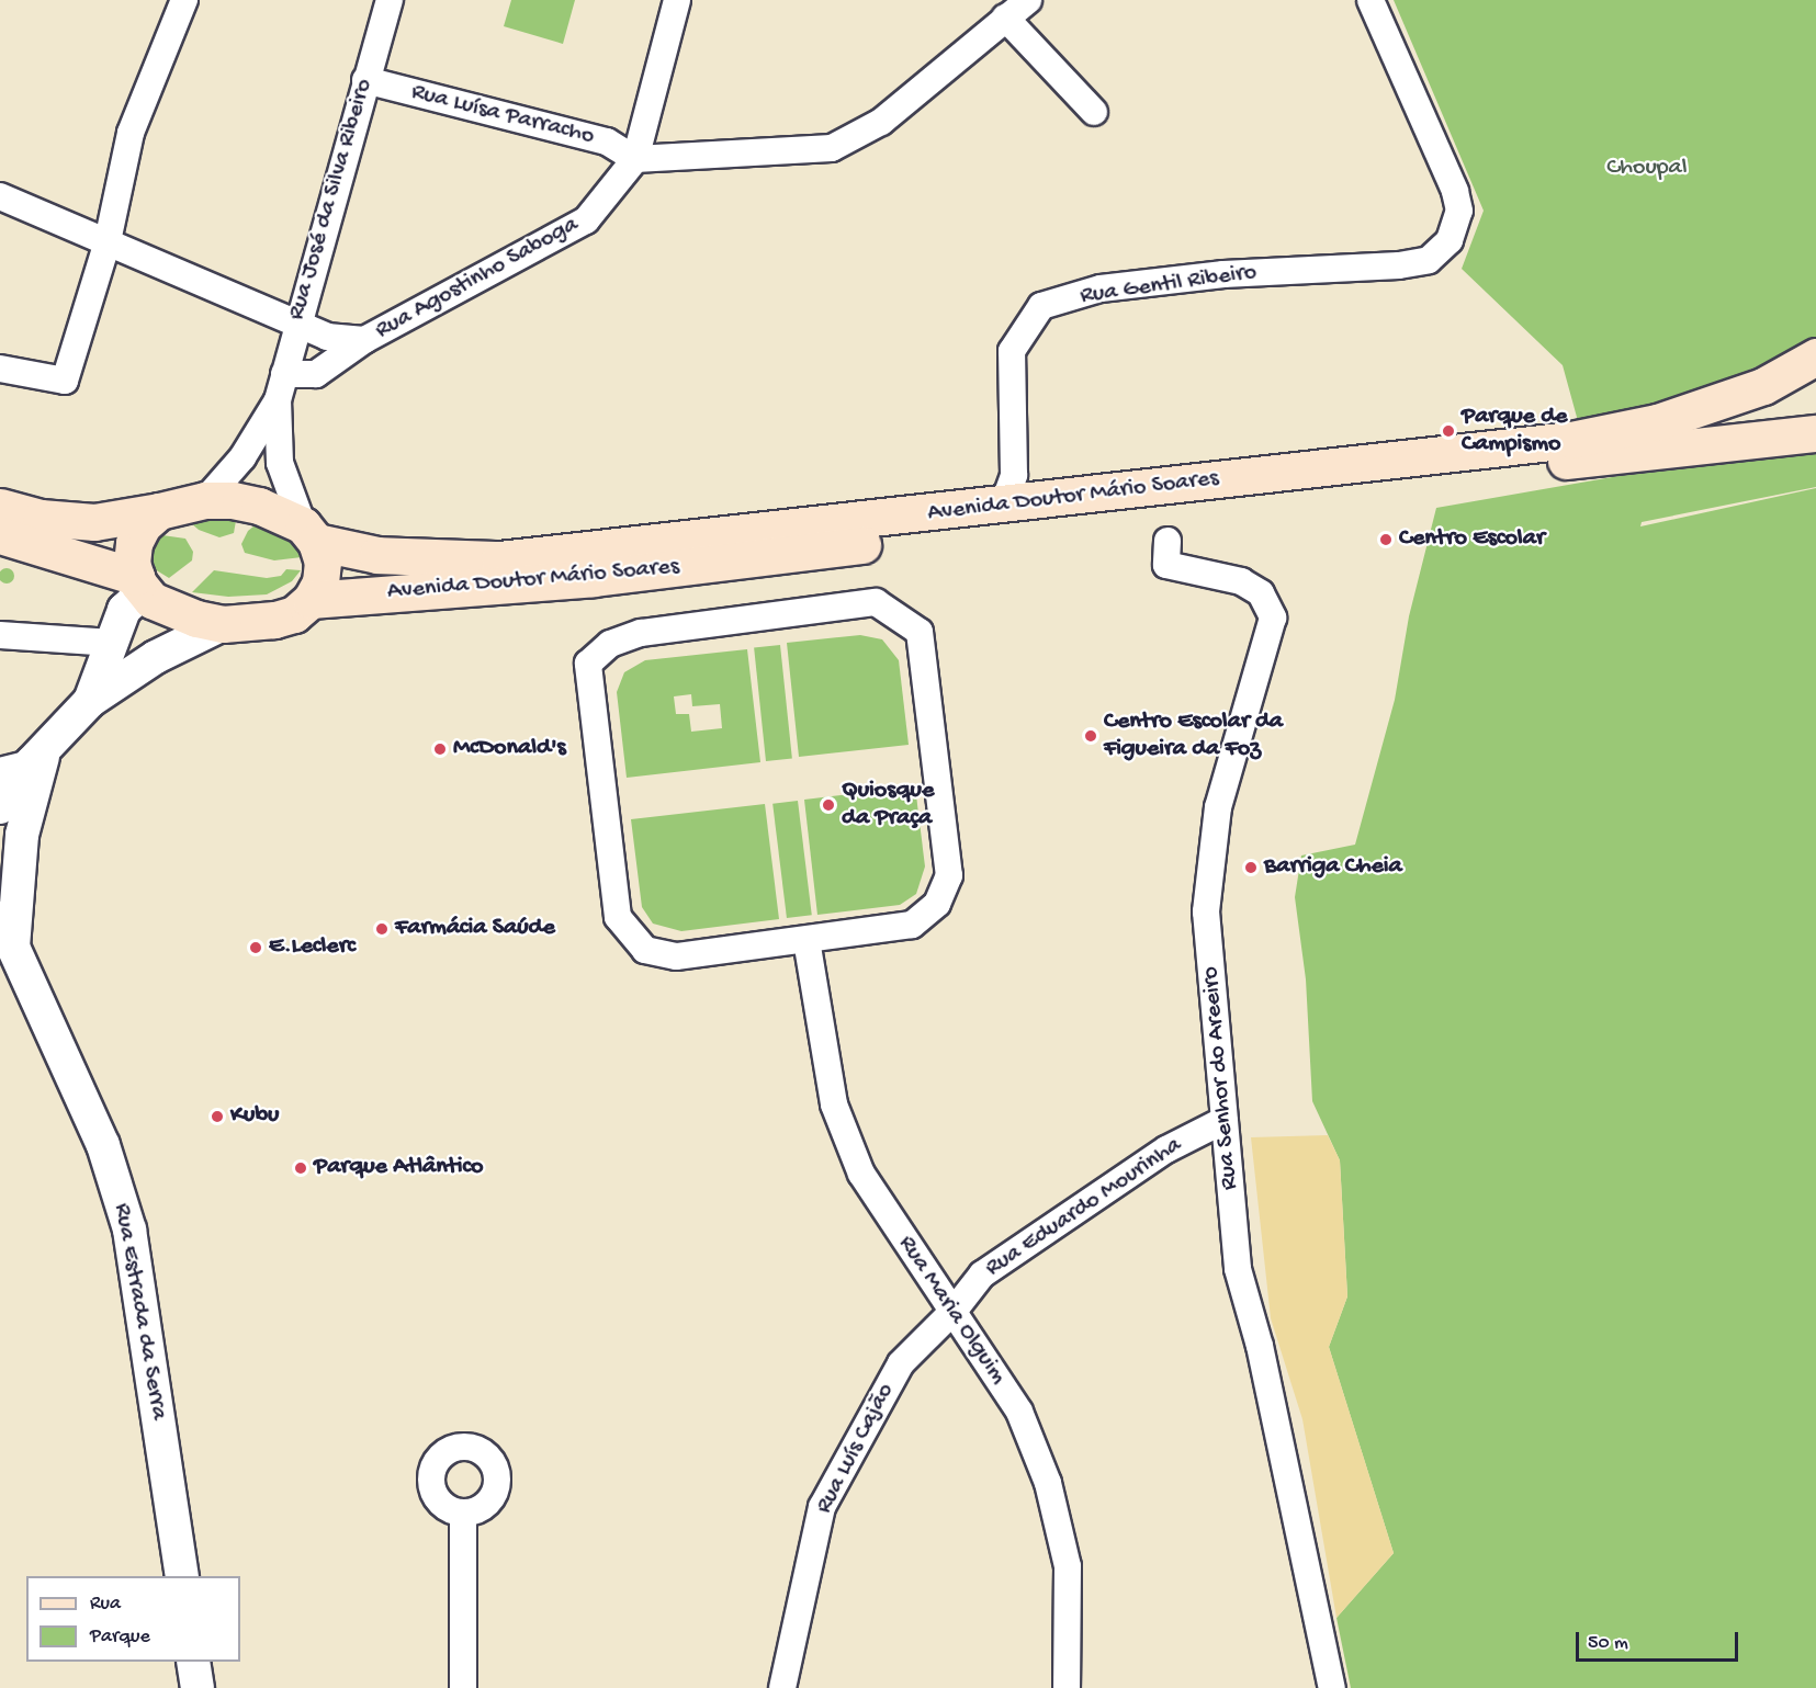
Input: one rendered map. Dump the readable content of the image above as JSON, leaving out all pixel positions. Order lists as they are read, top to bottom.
{
  "streets": {
    "main road": ["Avenida Doutor Mário Soares"],
    "street": [
      "Rua Luísa Parracho",
      "Rua José da Silva Ribeiro",
      "Rua Agostinho Saboga",
      "Rua Gentil Ribeiro",
      "Rua Senhor do Areeiro",
      "Rua Eduardo Mourinha",
      "Rua Maria Olguim",
      "Rua Estrada da Serra",
      "Rua Luís Cajão"
    ]
  },
  "crossings": [
    ["Rua Luísa Parracho", "Rua José da Silva Ribeiro"],
    ["Rua Luísa Parracho", "Rua Agostinho Saboga"],
    ["Rua José da Silva Ribeiro", "Rua Agostinho Saboga"],
    ["Rua José da Silva Ribeiro", "Avenida Doutor Mário Soares"],
    ["Rua Gentil Ribeiro", "Avenida Doutor Mário Soares"],
    ["Rua Senhor do Areeiro", "Rua Eduardo Mourinha"],
    ["Rua Eduardo Mourinha", "Rua Maria Olguim"],
    ["Rua Eduardo Mourinha", "Rua Luís Cajão"],
    ["Rua Maria Olguim", "Rua Luís Cajão"]
  ],
  "parks": ["Choupal"],
  "places": [
    "Parque de Campismo",
    "Centro Escolar",
    "Centro Escolar da Figueira da Foz",
    "McDonald's",
    "Quiosque da Praça",
    "Barriga Cheia",
    "Farmácia Saúde",
    "E.Leclerc",
    "Kubu",
    "Parque Atlântico"
  ],
  "legend": ["Rua", "Parque"],
  "scale_bar": "50 m"
}
